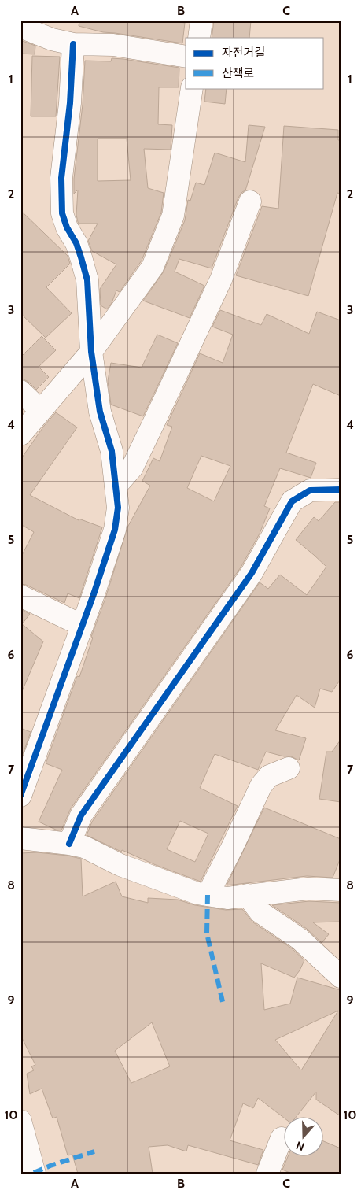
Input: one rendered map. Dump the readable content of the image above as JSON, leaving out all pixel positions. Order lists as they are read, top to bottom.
{
  "legend": ["자전거길", "산책로"],
  "north": "bottom",
  "grid": {
    "columns": ["A", "B", "C"],
    "rows": [
      "1",
      "2",
      "3",
      "4",
      "5",
      "6",
      "7",
      "8",
      "9",
      "10"
    ]
  }
}
